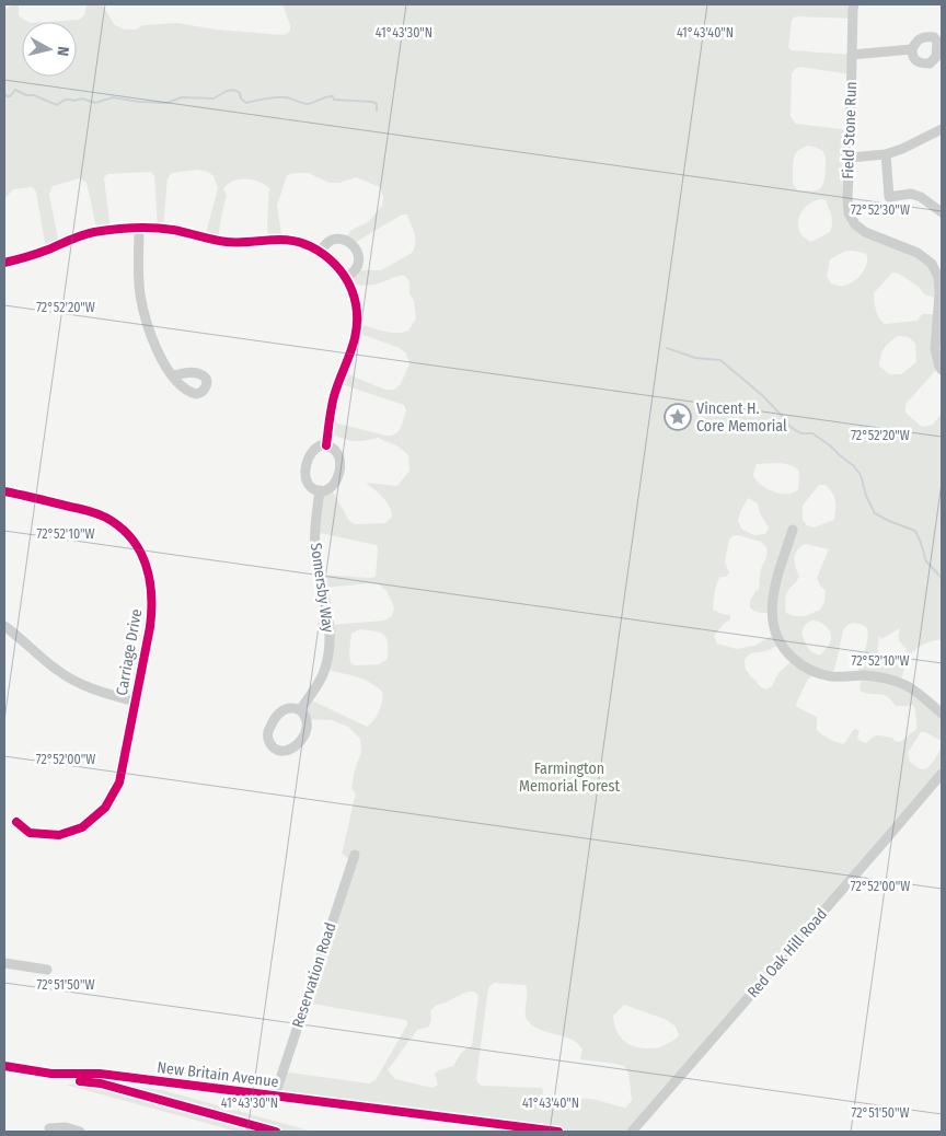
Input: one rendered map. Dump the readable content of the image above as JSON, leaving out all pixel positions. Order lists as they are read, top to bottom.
{
  "streets": {
    "street": [
      "Field Stone Run",
      "Somersby Way",
      "Carriage Drive",
      "Red Oak Hill Road",
      "Reservation Road",
      "New Britain Avenue"
    ]
  },
  "crossings": [
    ["Reservation Road", "New Britain Avenue"]
  ],
  "parks": ["Farmington Memorial Forest"],
  "places": {
    "place": ["Vincent H. Core Memorial"]
  },
  "north": "right",
  "coordinates": [
    "41°43'30\"N",
    "41°43'40\"N",
    "72°52'30\"W",
    "72°52'20\"W",
    "72°52'10\"W",
    "72°52'00\"W",
    "72°51'50\"W"
  ]
}
